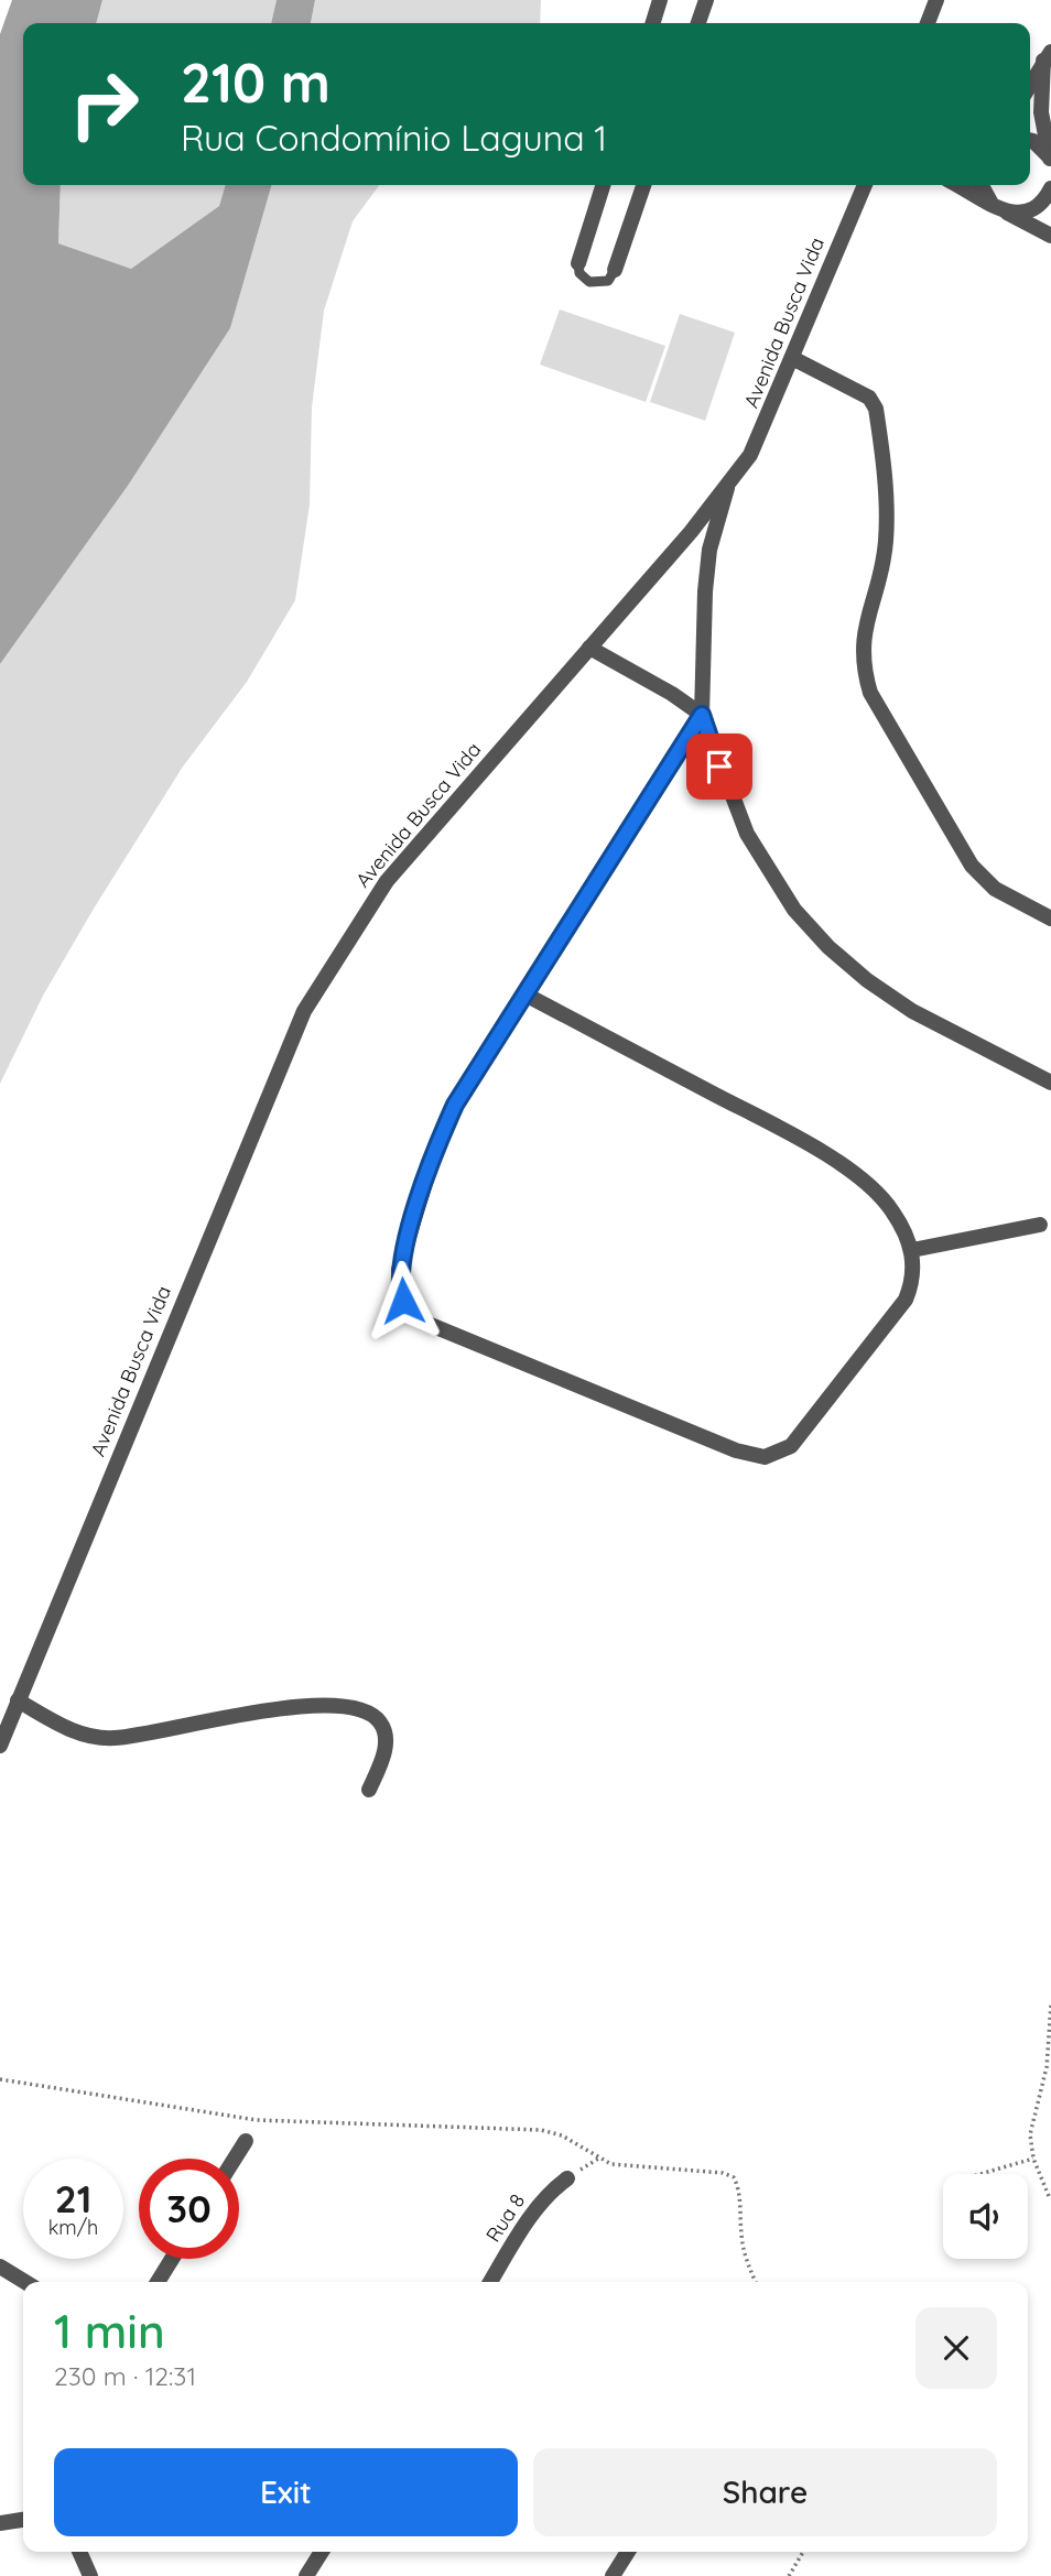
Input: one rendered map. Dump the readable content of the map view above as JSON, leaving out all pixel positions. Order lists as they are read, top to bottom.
{
  "streets": {
    "street": ["Avenida Busca Vida", "Rua 8"]
  },
  "page": {
    "turn": ["210 m", "Rua Condomínio Laguna 1"],
    "speed": "21 km/h",
    "limit": "30",
    "heading": ["1 min", "230 m · 12:31"],
    "buttons": ["Exit", "Share"]
  }
}
